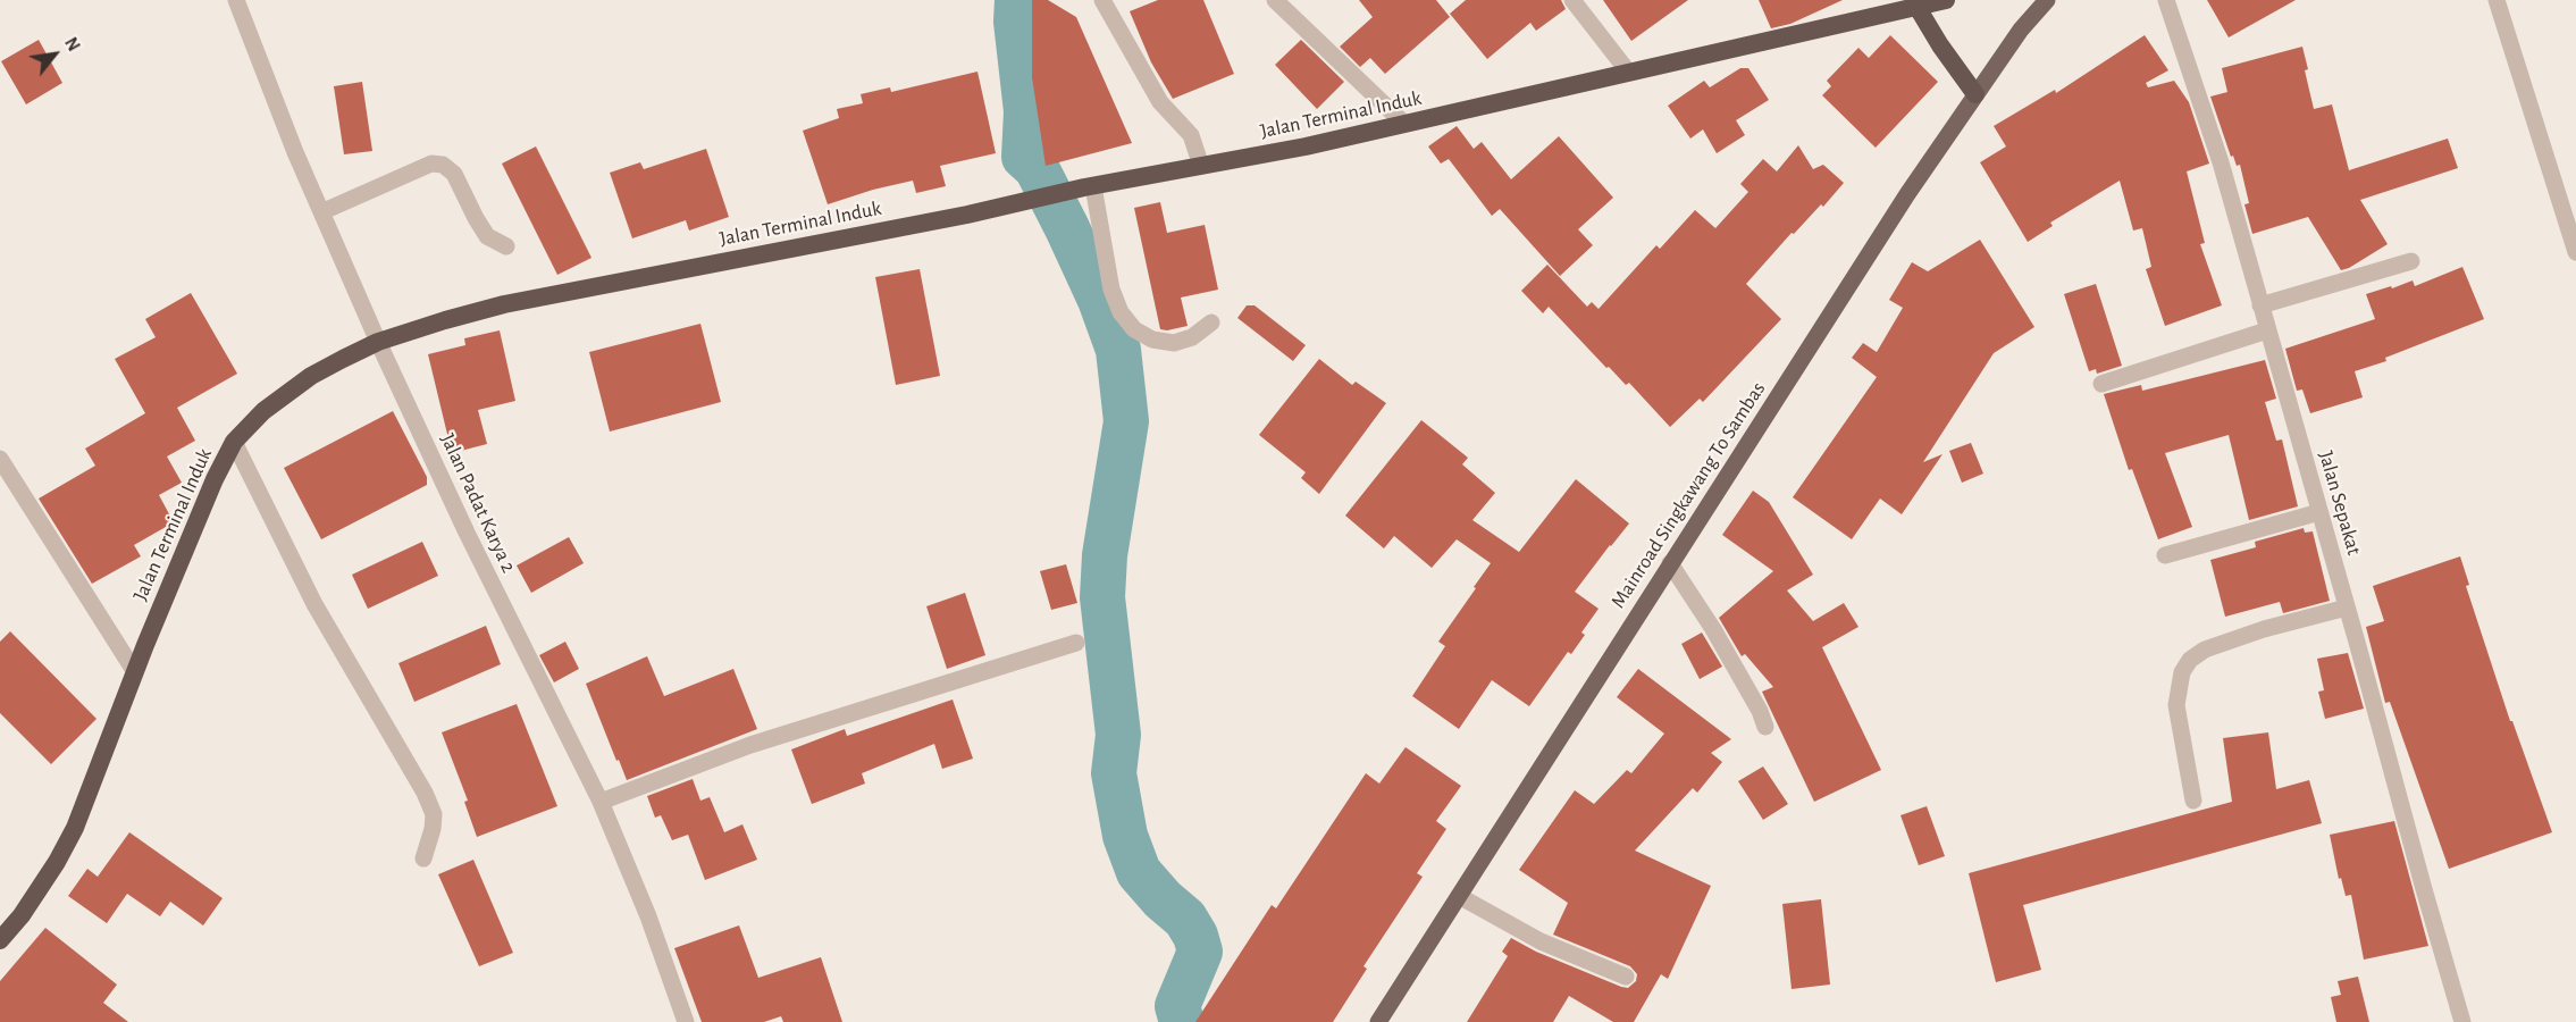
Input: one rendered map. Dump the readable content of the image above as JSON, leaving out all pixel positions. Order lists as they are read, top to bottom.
{
  "streets": {
    "highway": ["Jalan Terminal Induk"],
    "main road": ["Mainroad Singkawang To Sambas"],
    "street": ["Jalan Padat Karya 2", "Jalan Sepakat"]
  },
  "crossings": [
    ["Jalan Terminal Induk", "Jalan Padat Karya 2"]
  ],
  "north": "top right"
}
